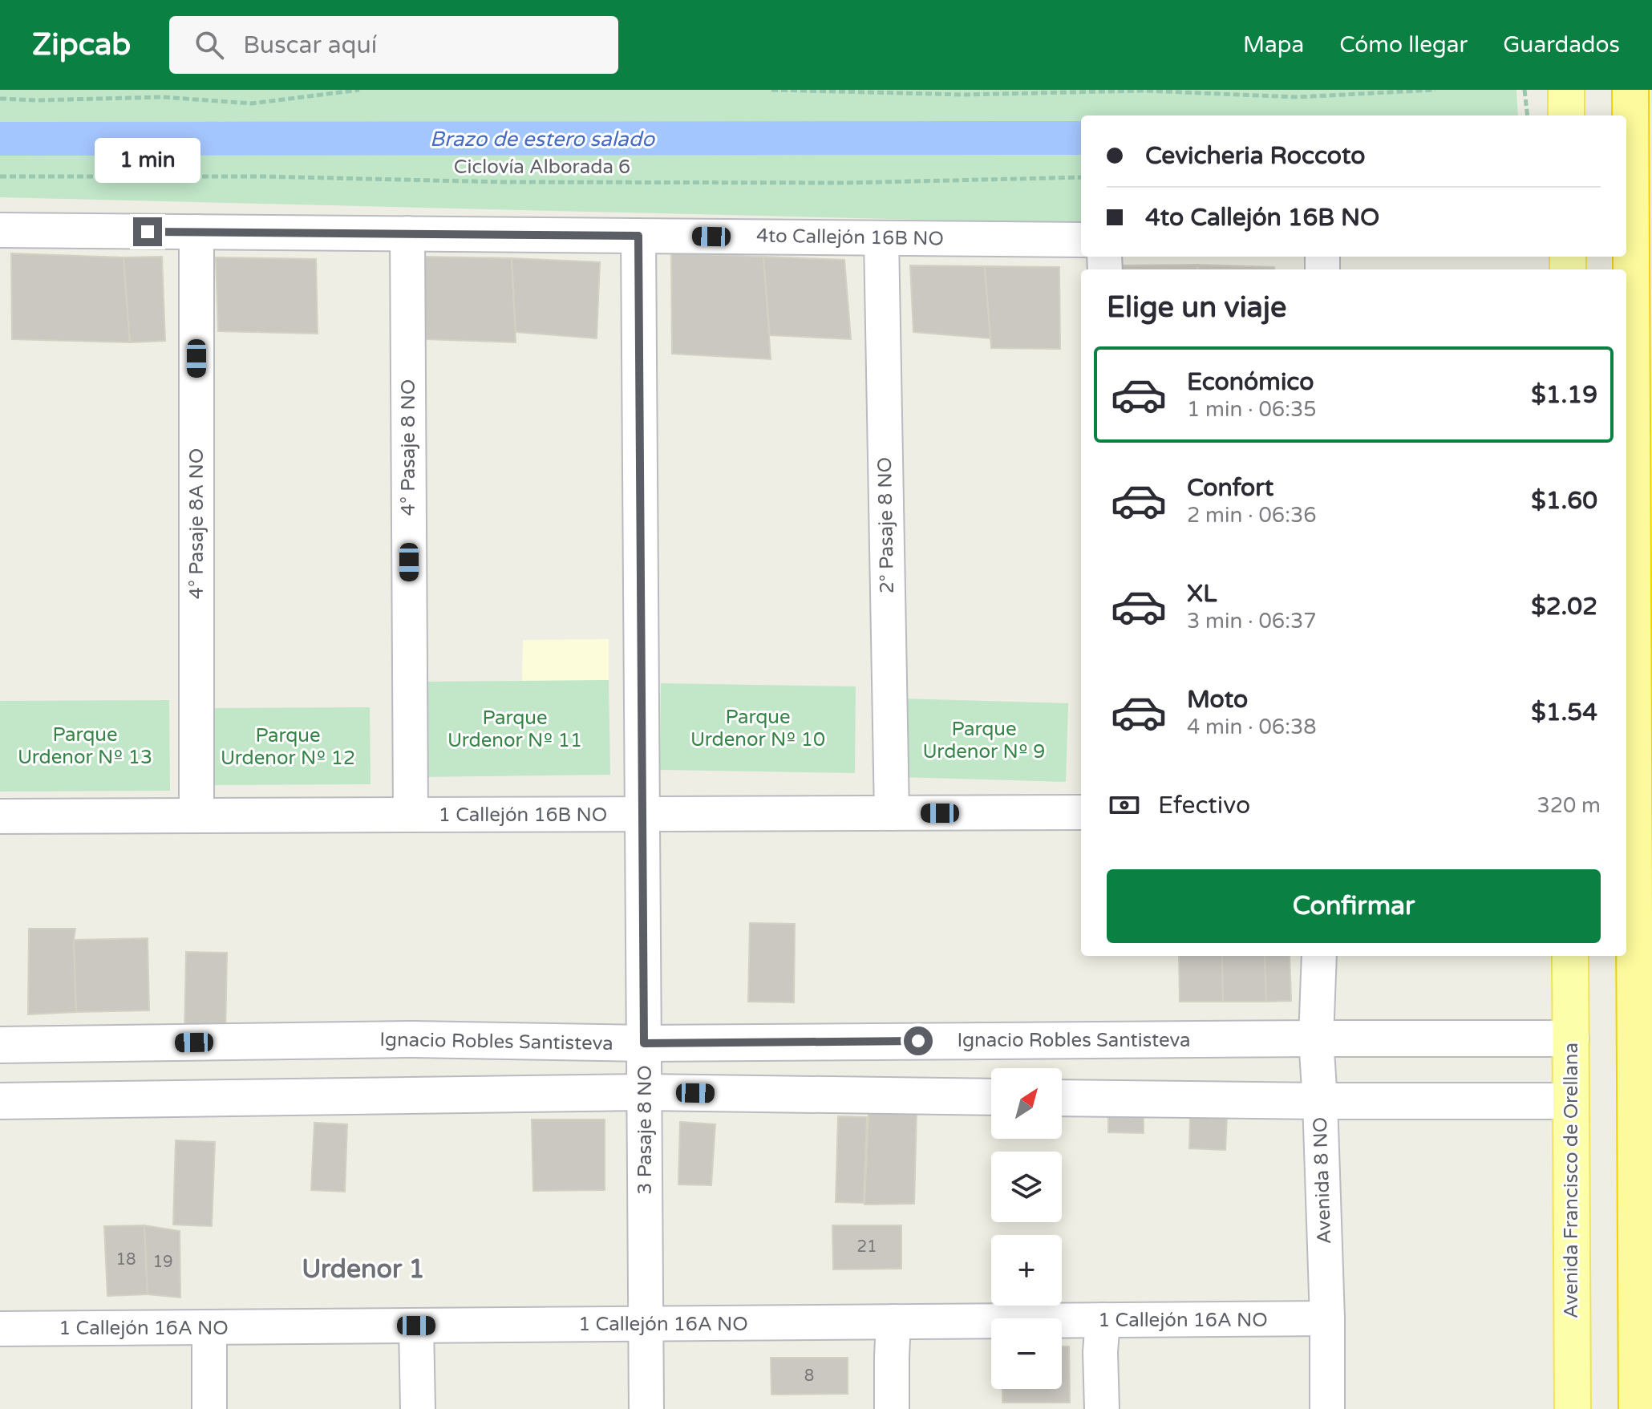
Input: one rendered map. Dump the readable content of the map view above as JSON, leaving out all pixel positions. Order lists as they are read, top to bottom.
{
  "streets": {
    "main road": ["Avenida Francisco de Orellana"],
    "street": [
      "4to Callejón 16B NO",
      "4° Pasaje 8 NO",
      "4° Pasaje 8A NO",
      "2° Pasaje 8 NO",
      "1 Callejón 16B NO",
      "Ignacio Robles Santisteva",
      "3 Pasaje 8 NO",
      "Avenida 8 NO",
      "1 Callejón 16A NO"
    ],
    "path": ["Ciclovía Alborada 6"]
  },
  "crossings": [
    ["4to Callejón 16B NO", "4° Pasaje 8 NO"],
    ["4to Callejón 16B NO", "4° Pasaje 8A NO"],
    ["4to Callejón 16B NO", "2° Pasaje 8 NO"],
    ["4to Callejón 16B NO", "3 Pasaje 8 NO"],
    ["4° Pasaje 8 NO", "1 Callejón 16B NO"],
    ["4° Pasaje 8A NO", "1 Callejón 16B NO"],
    ["2° Pasaje 8 NO", "1 Callejón 16B NO"],
    ["1 Callejón 16B NO", "3 Pasaje 8 NO"],
    ["Ignacio Robles Santisteva", "3 Pasaje 8 NO"],
    ["Ignacio Robles Santisteva", "Avenida 8 NO"],
    ["Ignacio Robles Santisteva", "Avenida Francisco de Orellana"],
    ["3 Pasaje 8 NO", "1 Callejón 16A NO"],
    ["Avenida 8 NO", "1 Callejón 16A NO"]
  ],
  "districts": ["Urdenor 1"],
  "water": ["Brazo de estero salado"],
  "parks": [
    "Parque Urdenor Nº 10",
    "Parque Urdenor Nº 11",
    "Parque Urdenor Nº 9",
    "Parque Urdenor Nº 13",
    "Parque Urdenor Nº 12"
  ],
  "house_numbers": [
    "21",
    "18",
    "19",
    "8"
  ],
  "north": "top right",
  "page": {
    "header": "Zipcab",
    "search": "Buscar aquí",
    "nav": ["Mapa", "Cómo llegar", "Guardados"],
    "banner": ["Cevicheria Roccoto", "4to Callejón 16B NO"],
    "bubble": "1 min",
    "heading": "Elige un viaje",
    "list": [
      {
        "name": "Económico",
        "note": "1 min · 06:35",
        "value": "$1.19"
      },
      {
        "name": "Confort",
        "note": "2 min · 06:36",
        "value": "$1.60"
      },
      {
        "name": "XL",
        "note": "3 min · 06:37",
        "value": "$2.02"
      },
      {
        "name": "Moto",
        "note": "4 min · 06:38",
        "value": "$1.54"
      }
    ],
    "pay": ["Efectivo", "320 m"],
    "buttons": "Confirmar",
    "map_buttons": ["+", "−"]
  }
}
